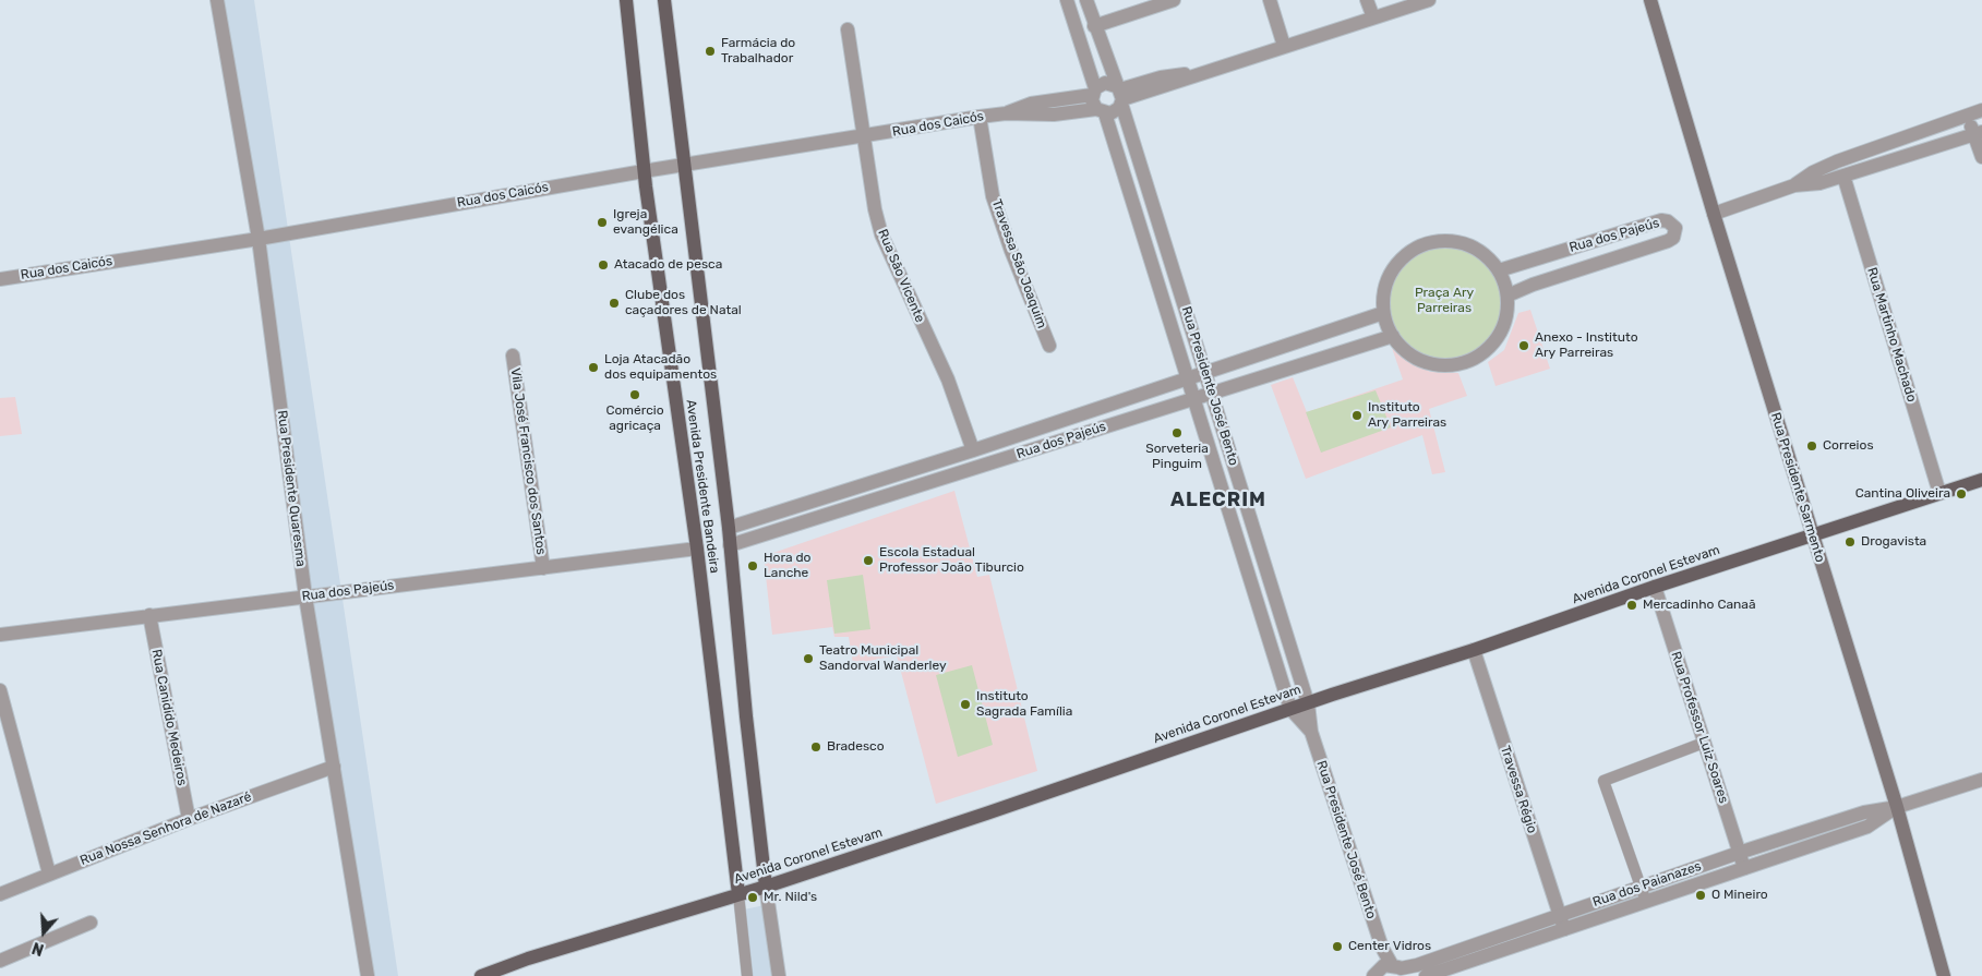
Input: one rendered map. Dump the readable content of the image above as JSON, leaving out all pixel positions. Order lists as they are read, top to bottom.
{
  "streets": {
    "main road": ["Avenida Presidente Bandeira", "Rua Presidente Sarmento", "Avenida Coronel Estevam"],
    "street": [
      "Rua dos Caicós",
      "Rua dos Pajeús",
      "Travessa São Joaquim",
      "Rua São Vicente",
      "Rua Martinho Machado",
      "Rua Presidente José Bento",
      "Vila José Francisco dos Santos",
      "Rua Presidente Quaresma",
      "Rua Canidido Medeiros",
      "Rua Professor Luiz Soares",
      "Travessa Régio",
      "Rua Nossa Senhora de Nazaré",
      "Rua dos Paianazes"
    ]
  },
  "crossings": [
    ["Rua dos Caicós", "Travessa São Joaquim"],
    ["Rua dos Caicós", "Rua São Vicente"],
    ["Rua dos Caicós", "Rua Presidente José Bento"],
    ["Rua dos Caicós", "Avenida Presidente Bandeira"],
    ["Rua dos Caicós", "Rua Presidente Quaresma"],
    ["Rua dos Pajeús", "Rua São Vicente"],
    ["Rua dos Pajeús", "Rua Presidente José Bento"],
    ["Rua dos Pajeús", "Vila José Francisco dos Santos"],
    ["Rua dos Pajeús", "Avenida Presidente Bandeira"],
    ["Rua dos Pajeús", "Rua Presidente Quaresma"],
    ["Rua dos Pajeús", "Rua Canidido Medeiros"],
    ["Rua Martinho Machado", "Avenida Coronel Estevam"],
    ["Rua Presidente José Bento", "Avenida Coronel Estevam"],
    ["Rua Presidente José Bento", "Rua dos Paianazes"],
    ["Avenida Presidente Bandeira", "Avenida Coronel Estevam"],
    ["Rua Presidente Sarmento", "Avenida Coronel Estevam"],
    ["Rua Presidente Sarmento", "Rua dos Paianazes"],
    ["Rua Presidente Quaresma", "Rua Nossa Senhora de Nazaré"],
    ["Avenida Coronel Estevam", "Rua Professor Luiz Soares"],
    ["Avenida Coronel Estevam", "Travessa Régio"],
    ["Rua Canidido Medeiros", "Rua Nossa Senhora de Nazaré"],
    ["Rua Professor Luiz Soares", "Rua dos Paianazes"],
    ["Travessa Régio", "Rua dos Paianazes"]
  ],
  "districts": ["ALECRIM"],
  "parks": ["Praça Ary Parreiras"],
  "places": [
    "Farmácia do Trabalhador",
    "Igreja evangélica",
    "Atacado de pesca",
    "Clube dos caçadores de Natal",
    "Anexo - Instituto Ary Parreiras",
    "Loja Atacadão dos equipamentos",
    "Comércio agricaça",
    "Instituto Ary Parreiras",
    "Sorveteria Pinguim",
    "Correios",
    "Cantina Oliveira",
    "Drogavista",
    "Escola Estadual Professor João Tiburcio",
    "Hora do Lanche",
    "Mercadinho Canaã",
    "Teatro Municipal Sandorval Wanderley",
    "Instituto Sagrada Família",
    "Bradesco",
    "O Mineiro",
    "Mr. Nild's",
    "Center Vidros"
  ],
  "north": "bottom"
}
